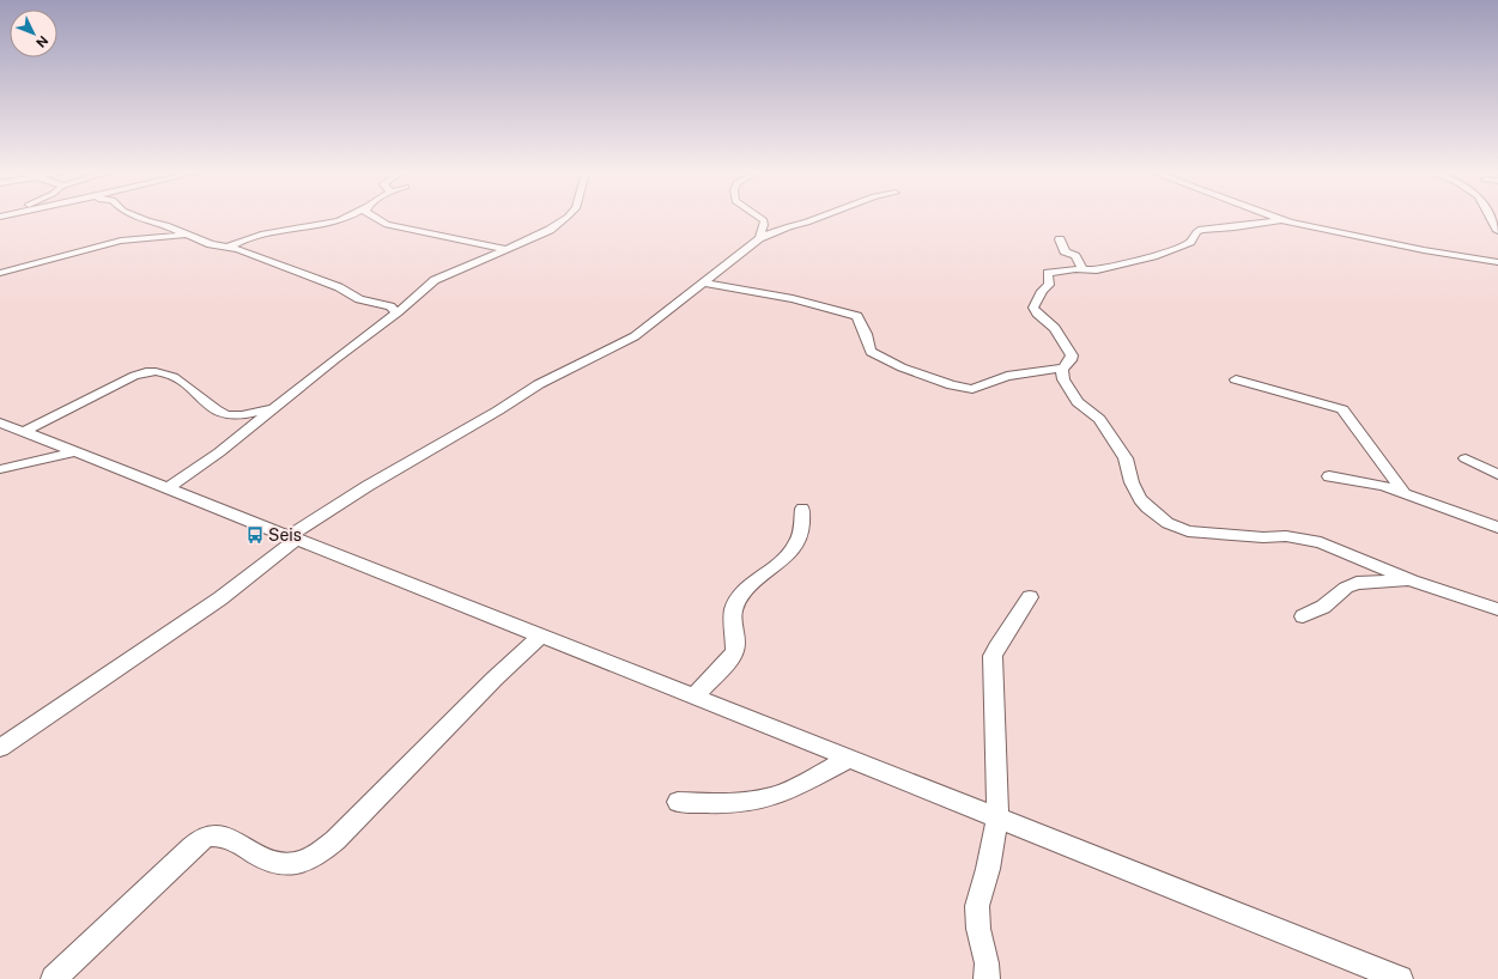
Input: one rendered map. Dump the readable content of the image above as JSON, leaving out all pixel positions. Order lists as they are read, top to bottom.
{
  "places": {
    "bus stop": ["Seis"]
  },
  "north": "bottom right"
}
